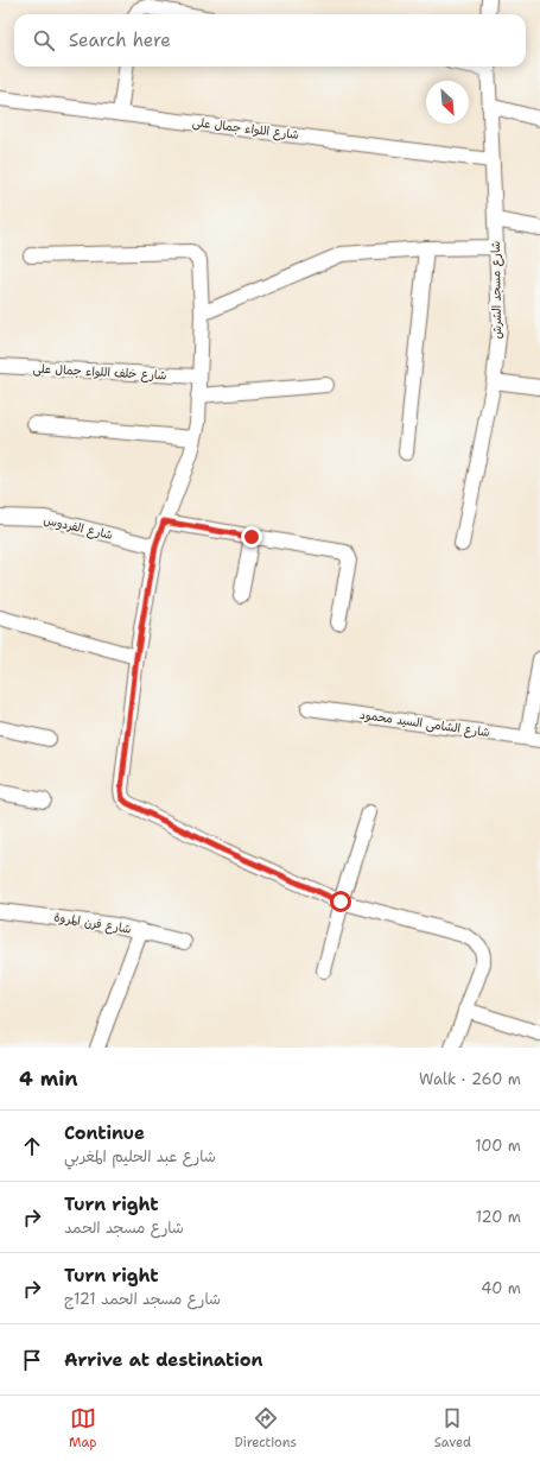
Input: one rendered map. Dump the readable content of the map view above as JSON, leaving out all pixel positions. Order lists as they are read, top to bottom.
{
  "streets": {
    "street": [
      "شارع اللواء جمال على",
      "شارع مسجد الشرش",
      "شارع خلف اللواء جمال على",
      "شارع الفردوس",
      "شارع الشامى السيد محمود",
      "شارع فرن المروة"
    ]
  },
  "crossings": [
    ["شارع اللواء جمال على", "شارع مسجد الشرش"]
  ],
  "north": "bottom right",
  "page": {
    "search": "Search here",
    "heading": ["4 min", "Walk · 260 m"],
    "list": [
      ["Continue", "شارع عبد الحليم المغربي", "100 m"],
      ["Turn right", "شارع مسجد الحمد", "120 m"],
      ["Turn right", "شارع مسجد الحمد 121ج", "40 m"],
      "Arrive at destination"
    ],
    "nav": ["Map", "Directions", "Saved"]
  }
}
